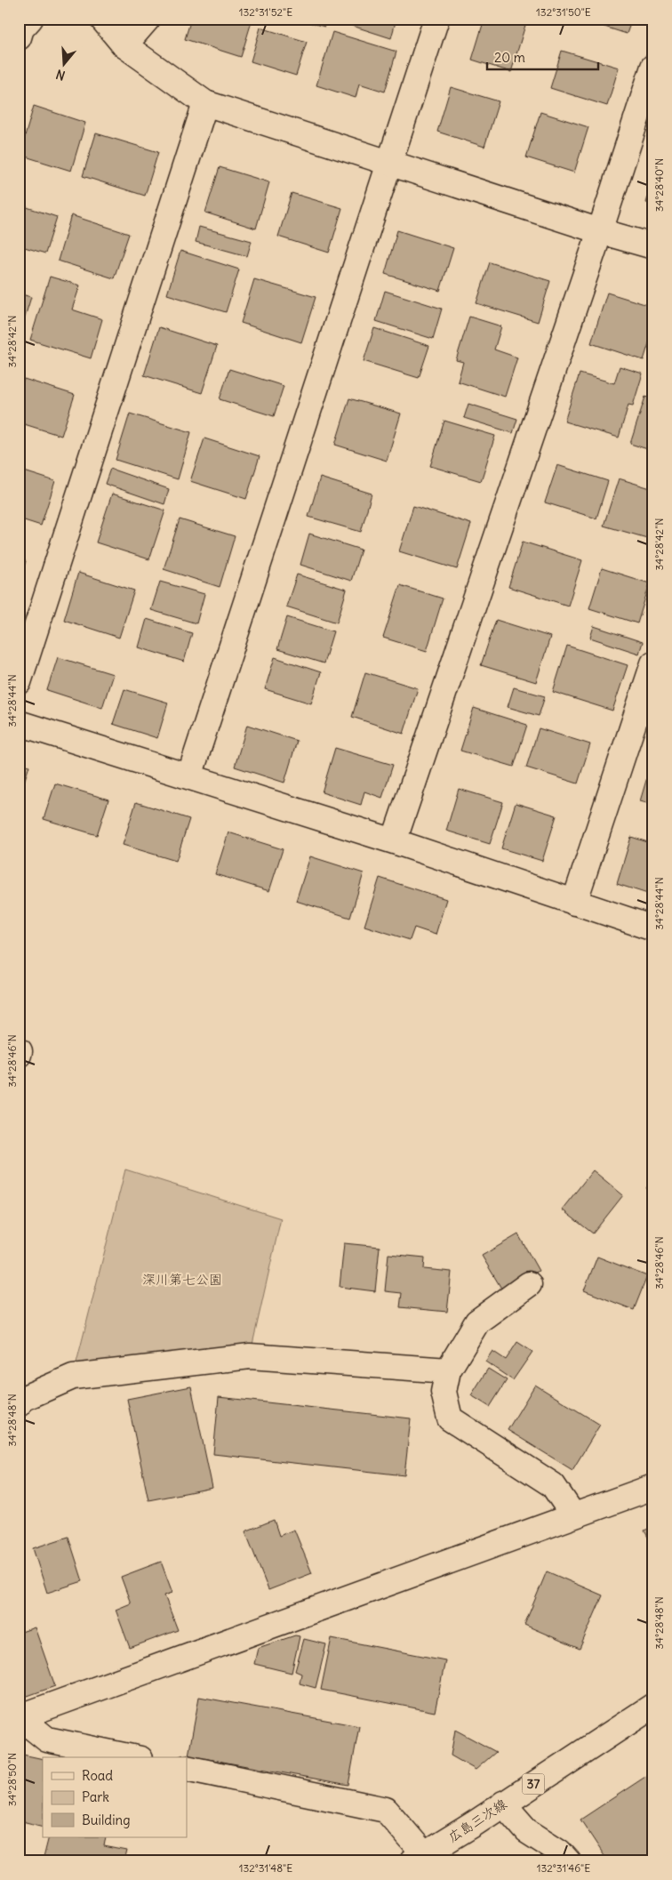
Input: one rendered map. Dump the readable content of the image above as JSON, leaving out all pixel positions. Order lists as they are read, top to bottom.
{
  "streets": {
    "street": ["37", "広島三次線"]
  },
  "parks": ["深川第七公園"],
  "legend": ["Road", "Park", "Building"],
  "scale_bar": "20 m",
  "north": "bottom",
  "coordinates": [
    "132°31'52\"E",
    "132°31'50\"E",
    "34°28'40\"N",
    "34°28'42\"N",
    "34°28'44\"N",
    "34°28'46\"N",
    "34°28'48\"N",
    "34°28'50\"N",
    "132°31'48\"E",
    "132°31'46\"E"
  ]
}
